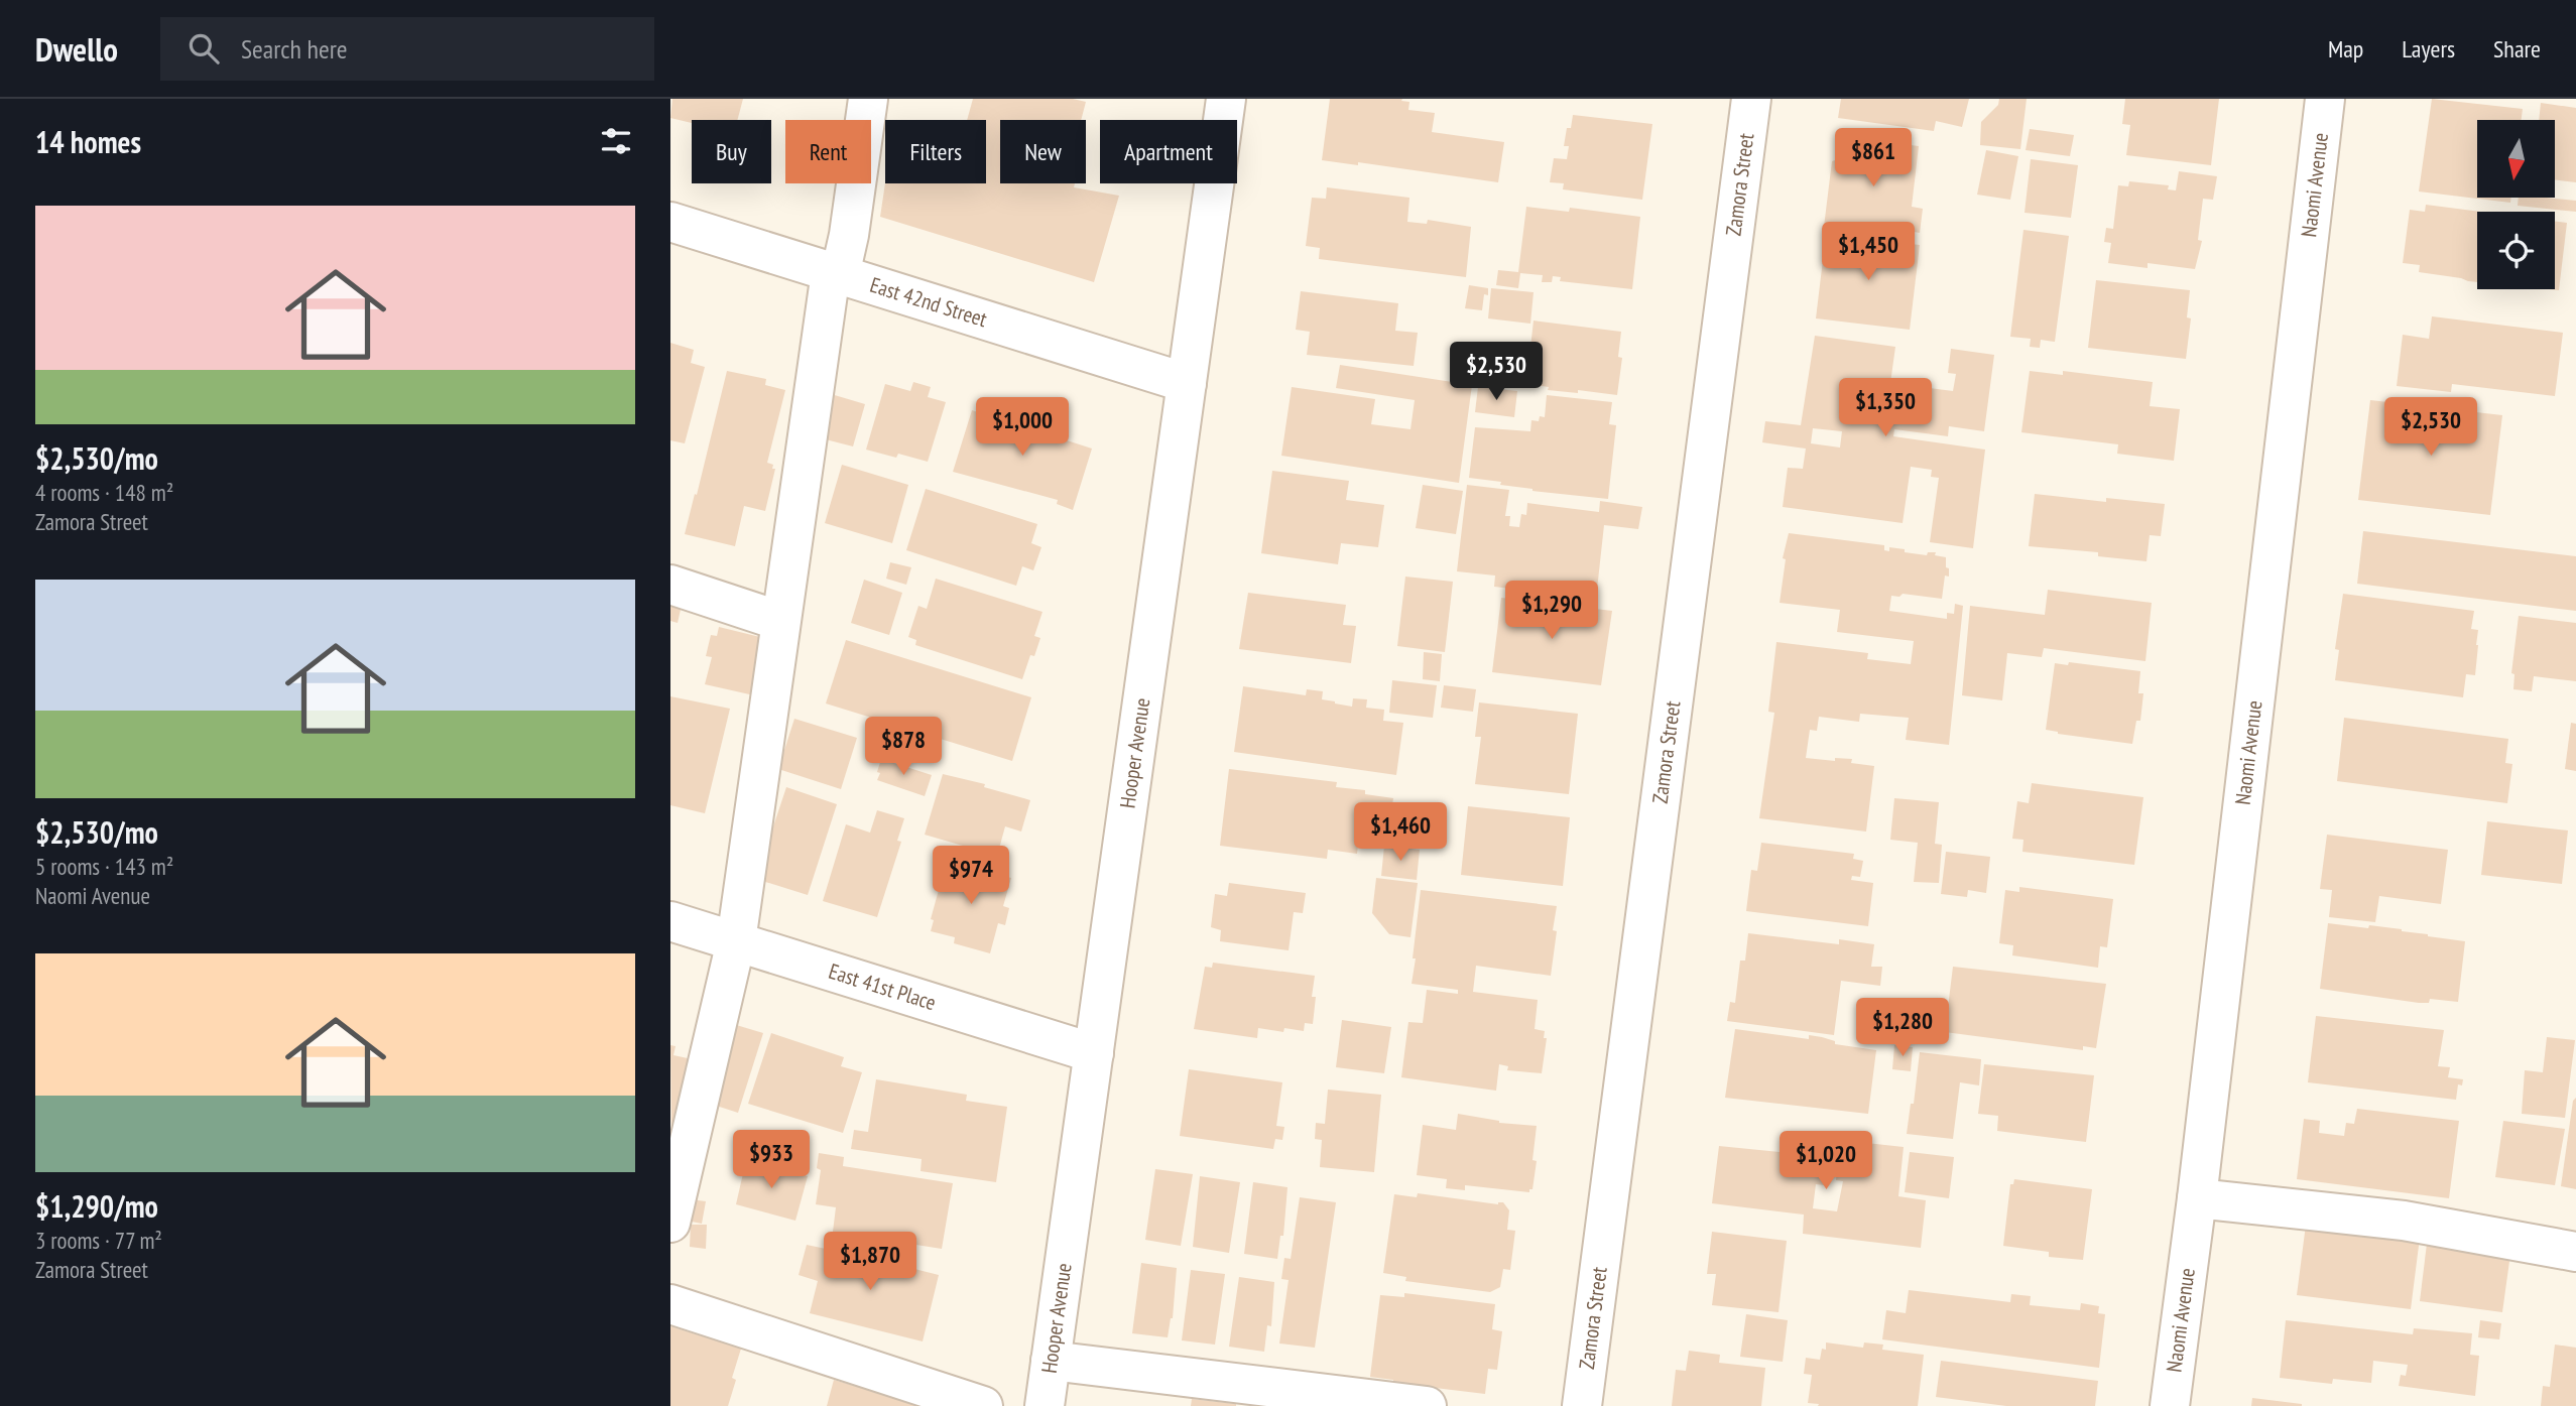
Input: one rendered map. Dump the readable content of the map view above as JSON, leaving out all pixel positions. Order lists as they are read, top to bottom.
{
  "streets": {
    "street": [
      "Naomi Avenue",
      "Zamora Street",
      "East 42nd Street",
      "Hooper Avenue",
      "East 41st Place"
    ]
  },
  "crossings": [
    ["East 42nd Street", "Hooper Avenue"],
    ["Hooper Avenue", "East 41st Place"]
  ],
  "north": "bottom",
  "page": {
    "header": "Dwello",
    "search": "Search here",
    "nav": ["Map", "Layers", "Share"],
    "heading": "14 homes",
    "chip": [
      "Buy",
      "Rent",
      "Filters",
      "New",
      "Apartment"
    ],
    "price": [
      "$861",
      "$1,450",
      "$2,530",
      "$1,350",
      "$1,000",
      "$2,530",
      "$1,290",
      "$878",
      "$1,460",
      "$974",
      "$1,280",
      "$933",
      "$1,020",
      "$1,870"
    ],
    "list": [
      {
        "name": "$2,530/mo",
        "note": "4 rooms · 148 m² · Zamora Street"
      },
      {
        "name": "$2,530/mo",
        "note": "5 rooms · 143 m² · Naomi Avenue"
      },
      {
        "name": "$1,290/mo",
        "note": "3 rooms · 77 m² · Zamora Street"
      }
    ]
  }
}
